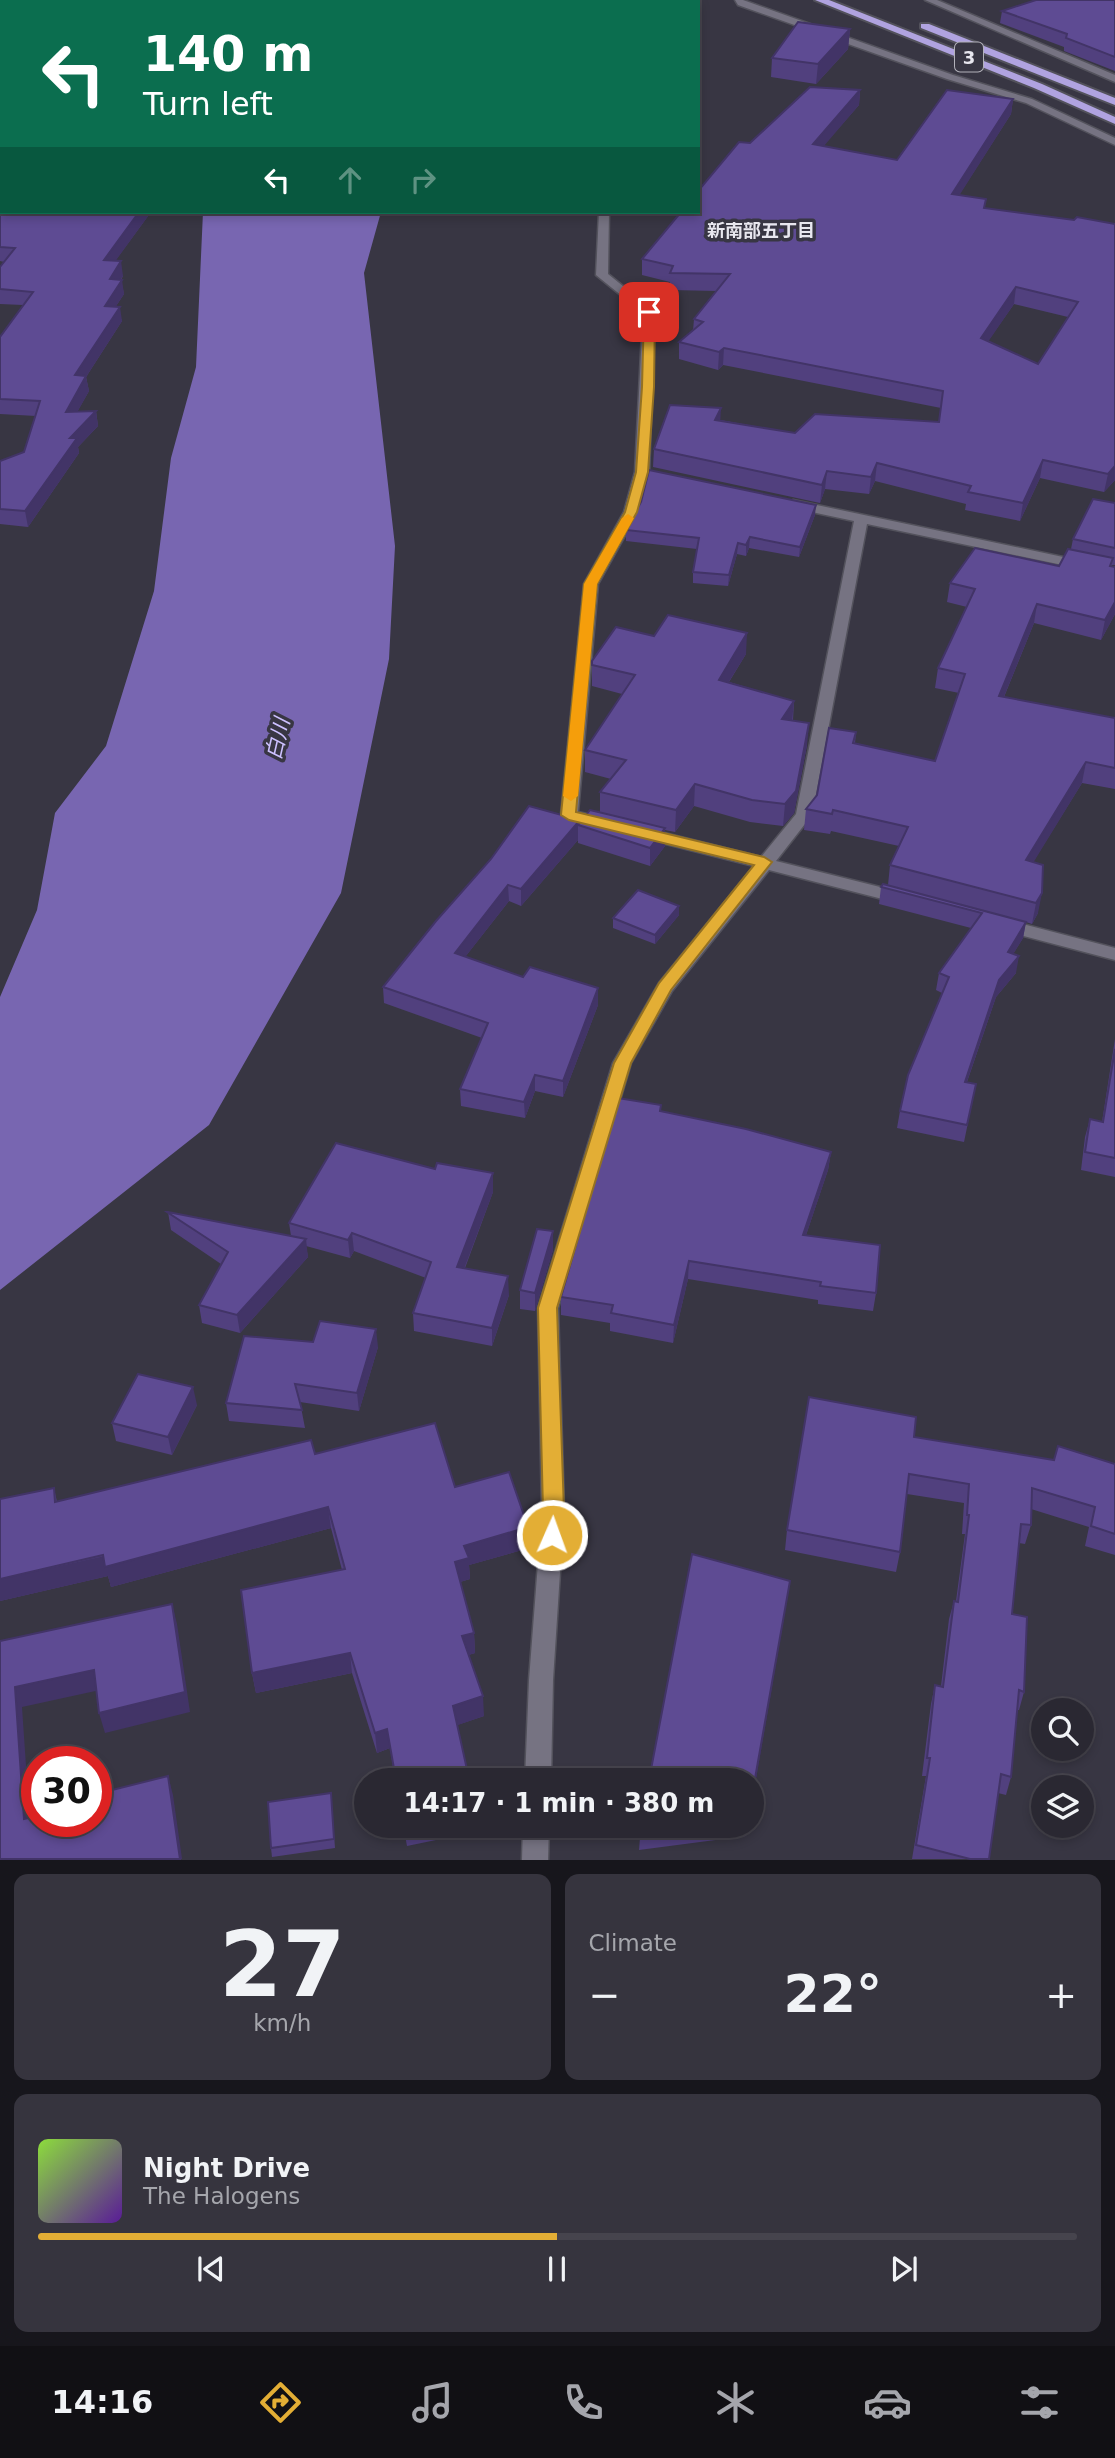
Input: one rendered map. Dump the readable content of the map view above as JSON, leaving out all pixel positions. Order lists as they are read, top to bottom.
{
  "streets": {
    "highway": ["3"]
  },
  "districts": ["新南部五丁目"],
  "water": ["白川"],
  "page": {
    "turn": ["140 m", "Turn left"],
    "limit": "30",
    "trip": "14:17 · 1 min · 380 m",
    "tile": [
      ["27", "km/h"],
      "Climate"
    ],
    "heat": ["−", "22°", "+"],
    "song": ["Night Drive", "The Halogens"],
    "tabs": "14:16"
  }
}
